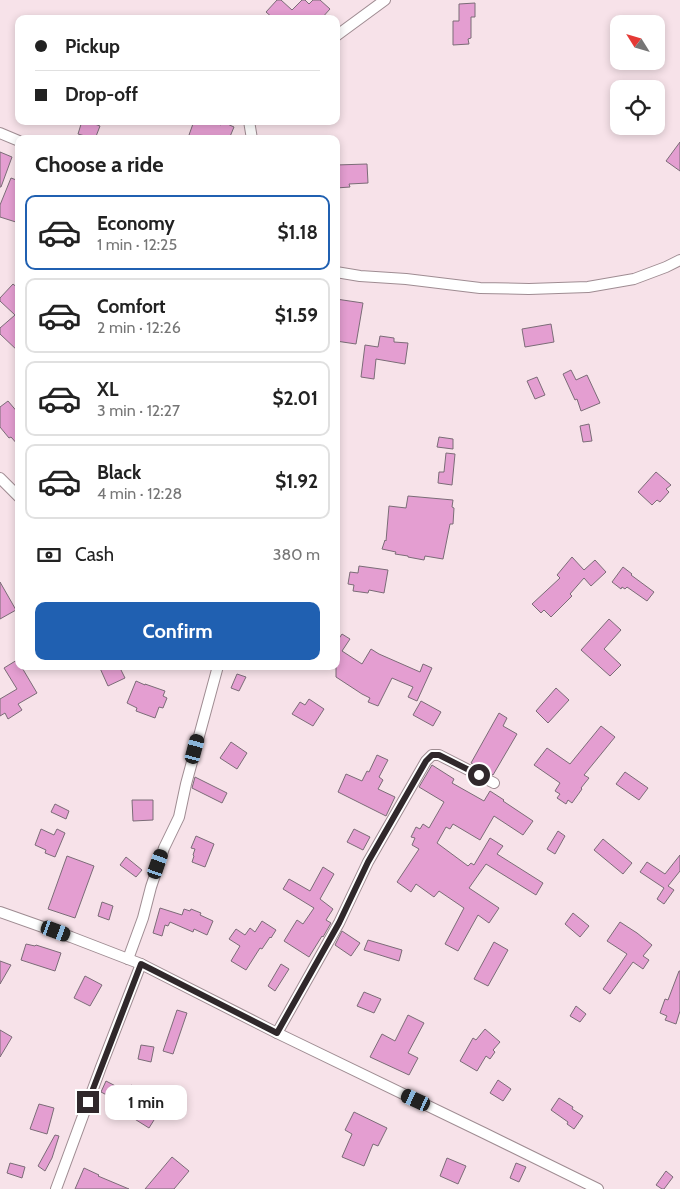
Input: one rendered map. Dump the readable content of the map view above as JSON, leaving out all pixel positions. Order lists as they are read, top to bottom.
{
  "north": "top left",
  "page": {
    "banner": ["Pickup", "Drop-off"],
    "heading": "Choose a ride",
    "list": [
      {
        "name": "Economy",
        "note": "1 min · 12:25",
        "value": "$1.18"
      },
      {
        "name": "Comfort",
        "note": "2 min · 12:26",
        "value": "$1.59"
      },
      {
        "name": "XL",
        "note": "3 min · 12:27",
        "value": "$2.01"
      },
      {
        "name": "Black",
        "note": "4 min · 12:28",
        "value": "$1.92"
      }
    ],
    "pay": ["Cash", "380 m"],
    "buttons": "Confirm",
    "bubble": "1 min"
  }
}
